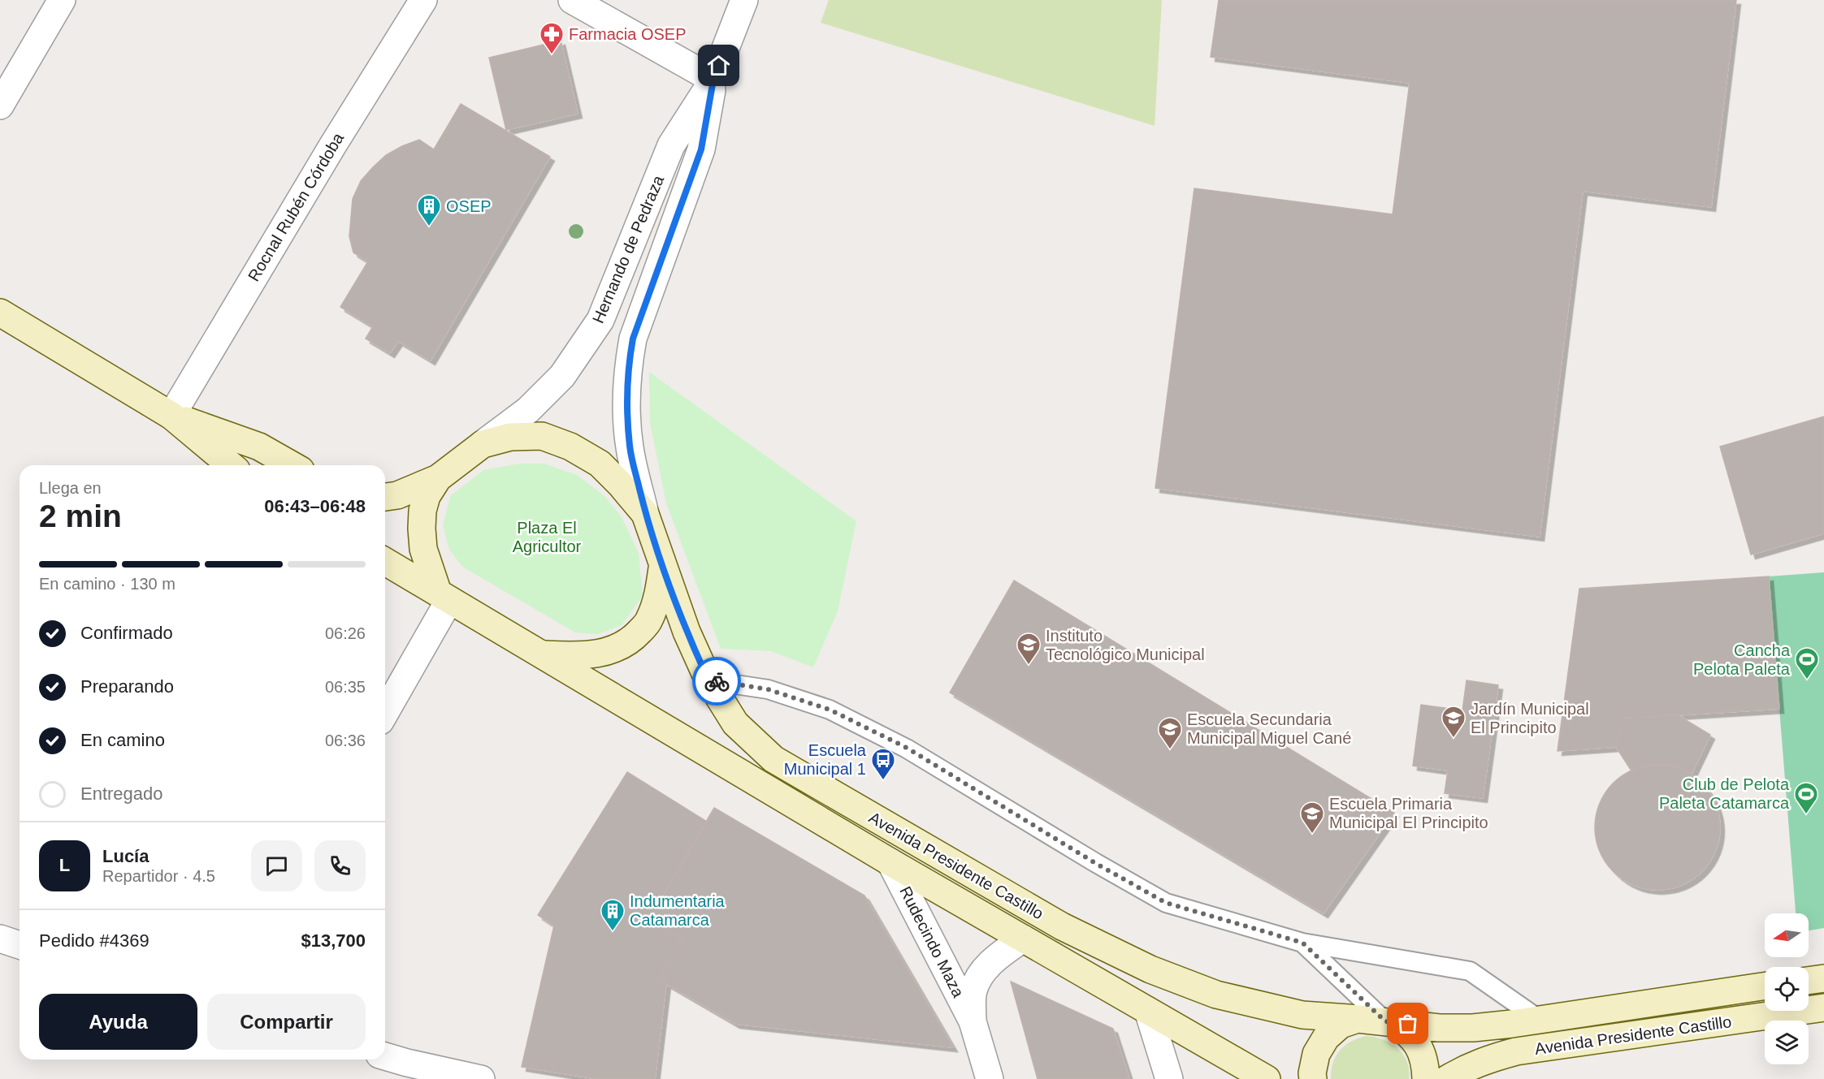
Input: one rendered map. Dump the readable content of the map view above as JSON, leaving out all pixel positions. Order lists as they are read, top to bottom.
{
  "streets": {
    "main road": ["Avenida Presidente Castillo"],
    "street": ["Rocnal Rubén Córdoba", "Hernando de Pedraza", "Rudecindo Maza"]
  },
  "crossings": [
    ["Hernando de Pedraza", "Avenida Presidente Castillo"],
    ["Avenida Presidente Castillo", "Rudecindo Maza"]
  ],
  "parks": ["Plaza El Agricultor"],
  "places": {
    "pharmacy": ["Farmacia OSEP"],
    "building": ["OSEP", "Indumentaria Catamarca"],
    "school or university": [
      "Instituto Tecnológico Municipal",
      "Jardín Municipal El Principito",
      "Escuela Secundaria Municipal Miguel Cané",
      "Escuela Primaria Municipal El Principito"
    ],
    "sports": ["Cancha Pelota Paleta", "Club de Pelota Paleta Catamarca"],
    "bus stop": ["Escuela Municipal 1"]
  },
  "north": "left",
  "page": {
    "heading": ["2 min", "Llega en", "06:43–06:48"],
    "panel": [
      "Lucía",
      "Repartidor · 4.5",
      "Pedido #4369",
      "$13,700"
    ],
    "bar": "En camino · 130 m",
    "list": [
      ["Confirmado", "06:26"],
      ["Preparando", "06:35"],
      ["En camino", "06:36"],
      "Entregado"
    ],
    "round": "L",
    "buttons": ["Ayuda", "Compartir"]
  }
}
